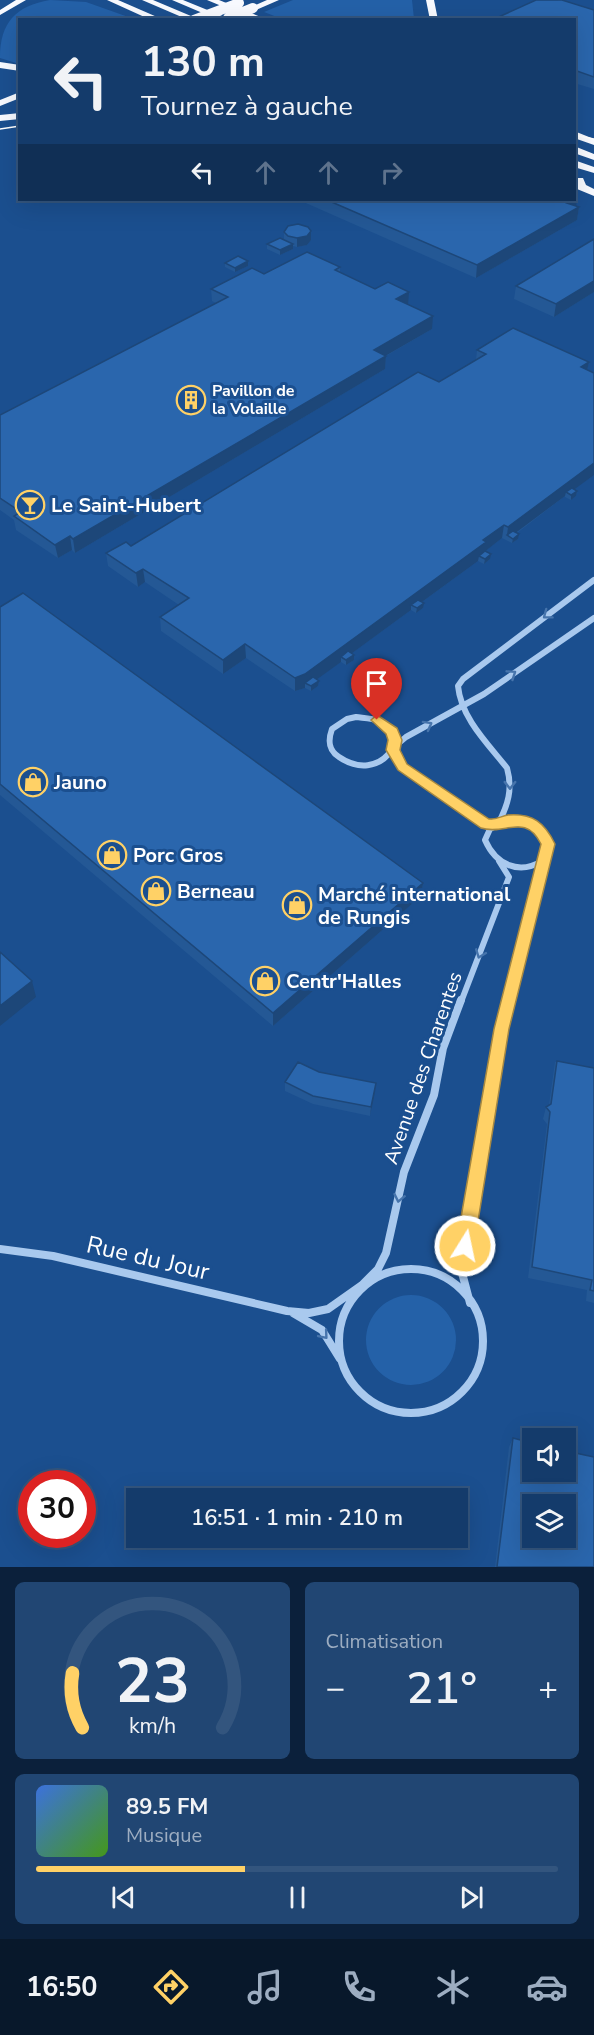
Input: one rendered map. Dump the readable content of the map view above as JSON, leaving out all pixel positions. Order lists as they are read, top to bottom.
{
  "streets": {
    "street": ["Avenue des Charentes", "Rue du Jour"]
  },
  "crossings": [
    ["Avenue des Charentes", "Rue du Jour"]
  ],
  "places": {
    "building": ["Pavillon de la Volaille"],
    "bar": ["Le Saint-Hubert"],
    "shop": [
      "Jauno",
      "Porc Gros",
      "Berneau",
      "Marché international de Rungis",
      "Centr'Halles"
    ]
  },
  "page": {
    "turn": ["130 m", "Tournez à gauche"],
    "limit": "30",
    "trip": "16:51 · 1 min · 210 m",
    "tile": "Climatisation",
    "heat": ["−", "21°", "+"],
    "song": ["89.5 FM", "Musique"],
    "tabs": "16:50",
    "gauge": ["23", "km/h"]
  }
}
